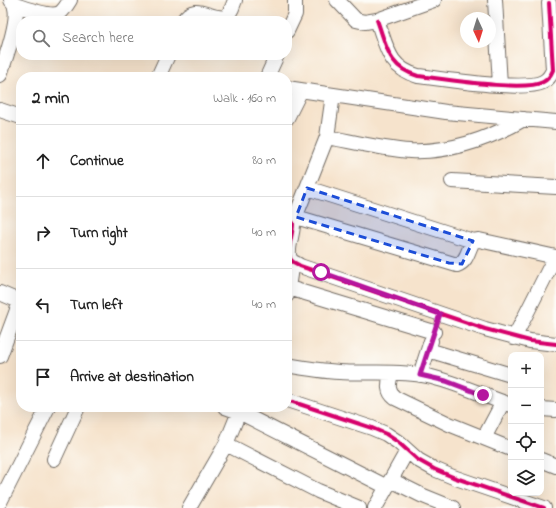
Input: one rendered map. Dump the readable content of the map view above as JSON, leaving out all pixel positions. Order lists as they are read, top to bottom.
{
  "north": "bottom",
  "page": {
    "search": "Search here",
    "heading": ["2 min", "Walk · 160 m"],
    "list": [
      ["Continue", "80 m"],
      ["Turn right", "40 m"],
      ["Turn left", "40 m"],
      "Arrive at destination"
    ],
    "map_buttons": ["+", "−"]
  }
}
